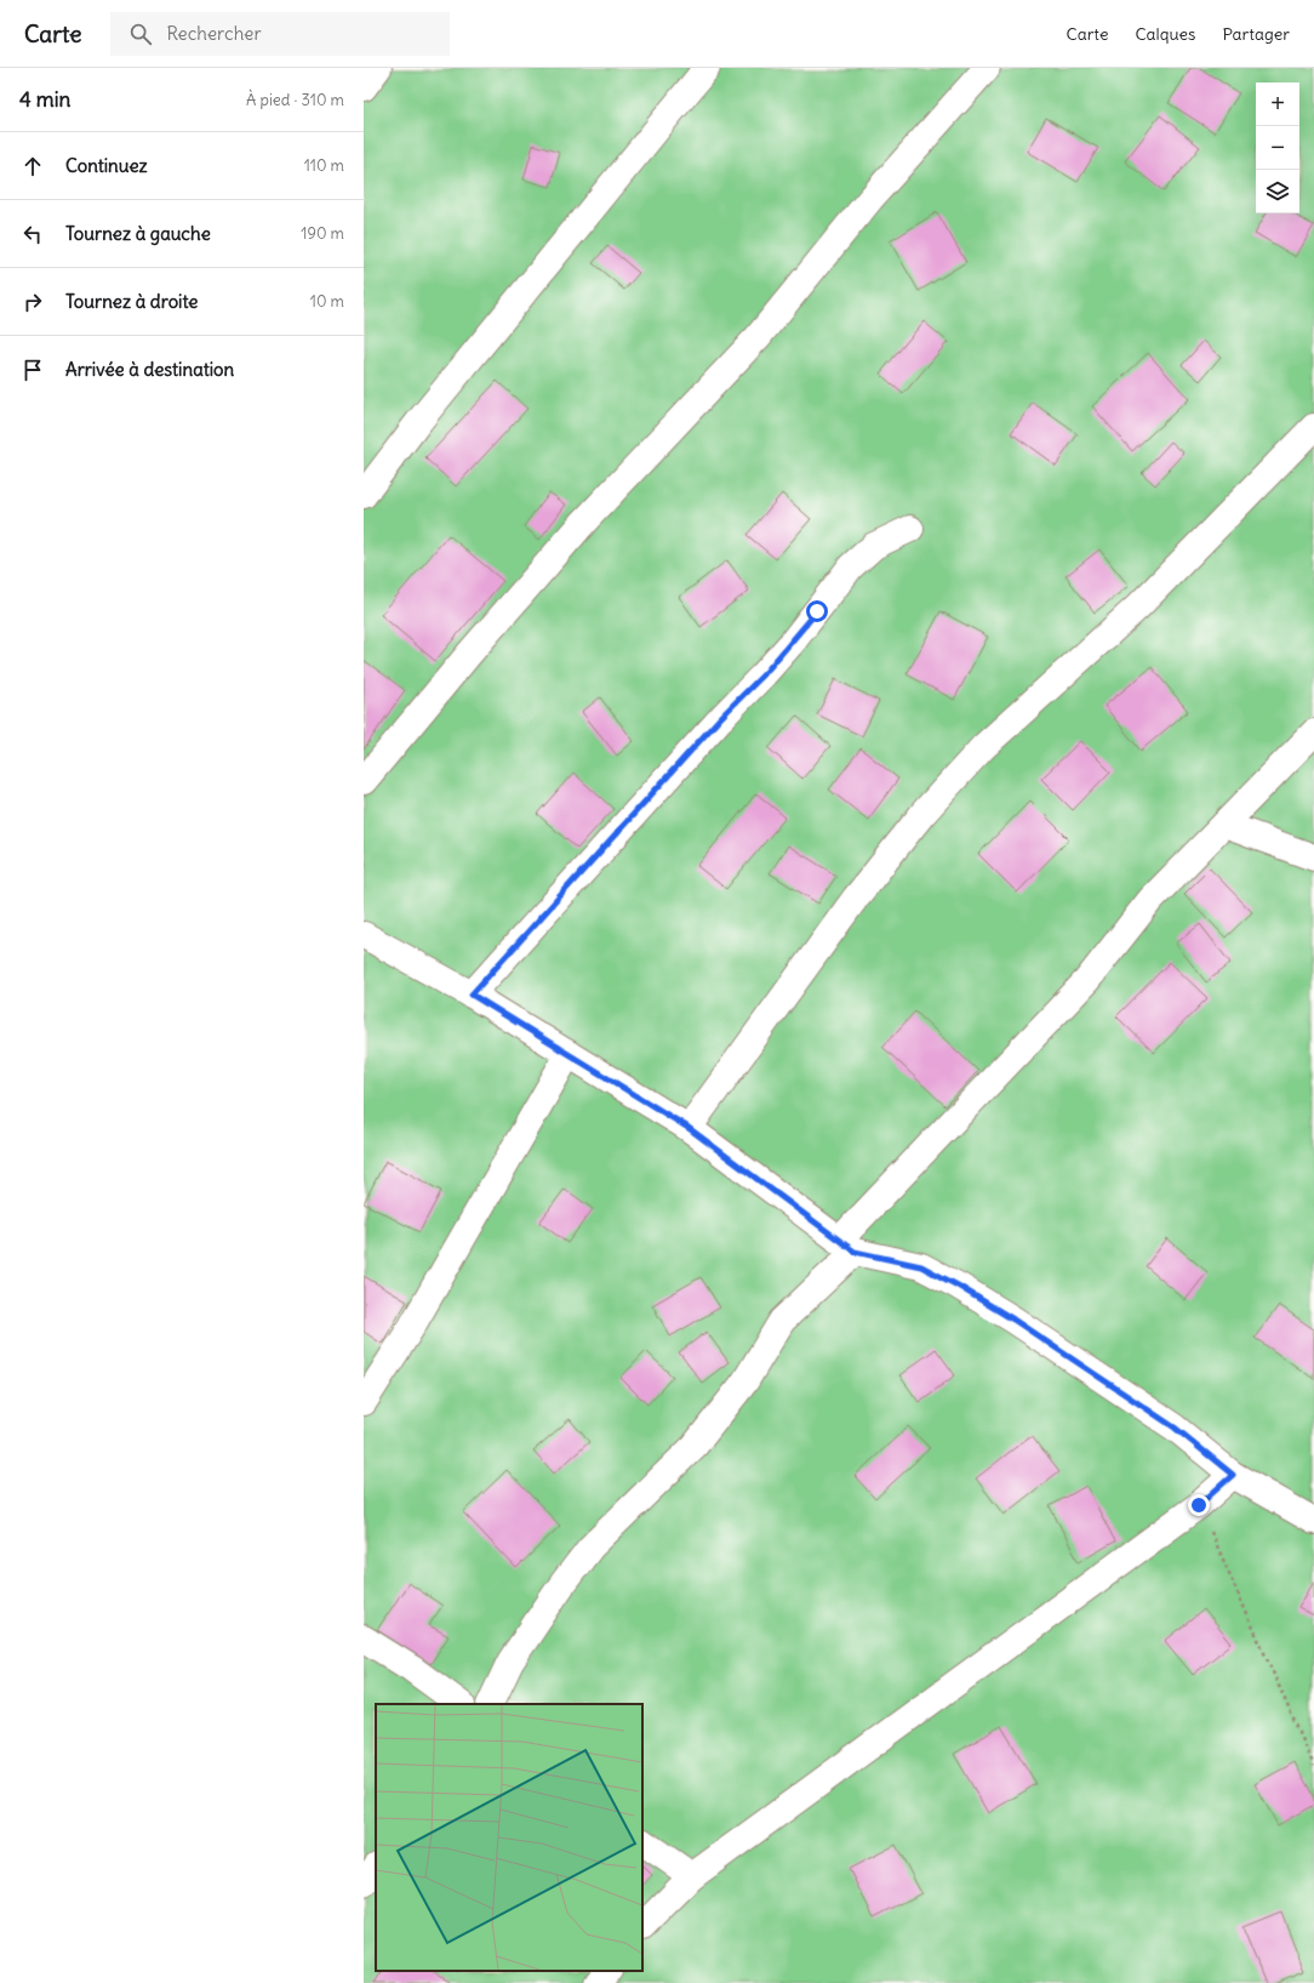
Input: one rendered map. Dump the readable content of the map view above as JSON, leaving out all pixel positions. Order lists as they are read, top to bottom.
{
  "page": {
    "header": "Carte",
    "search": "Rechercher",
    "nav": ["Carte", "Calques", "Partager"],
    "heading": ["4 min", "À pied · 310 m"],
    "map_buttons": ["+", "−"],
    "list": [
      ["Continuez", "110 m"],
      ["Tournez à gauche", "190 m"],
      ["Tournez à droite", "10 m"],
      "Arrivée à destination"
    ]
  }
}
